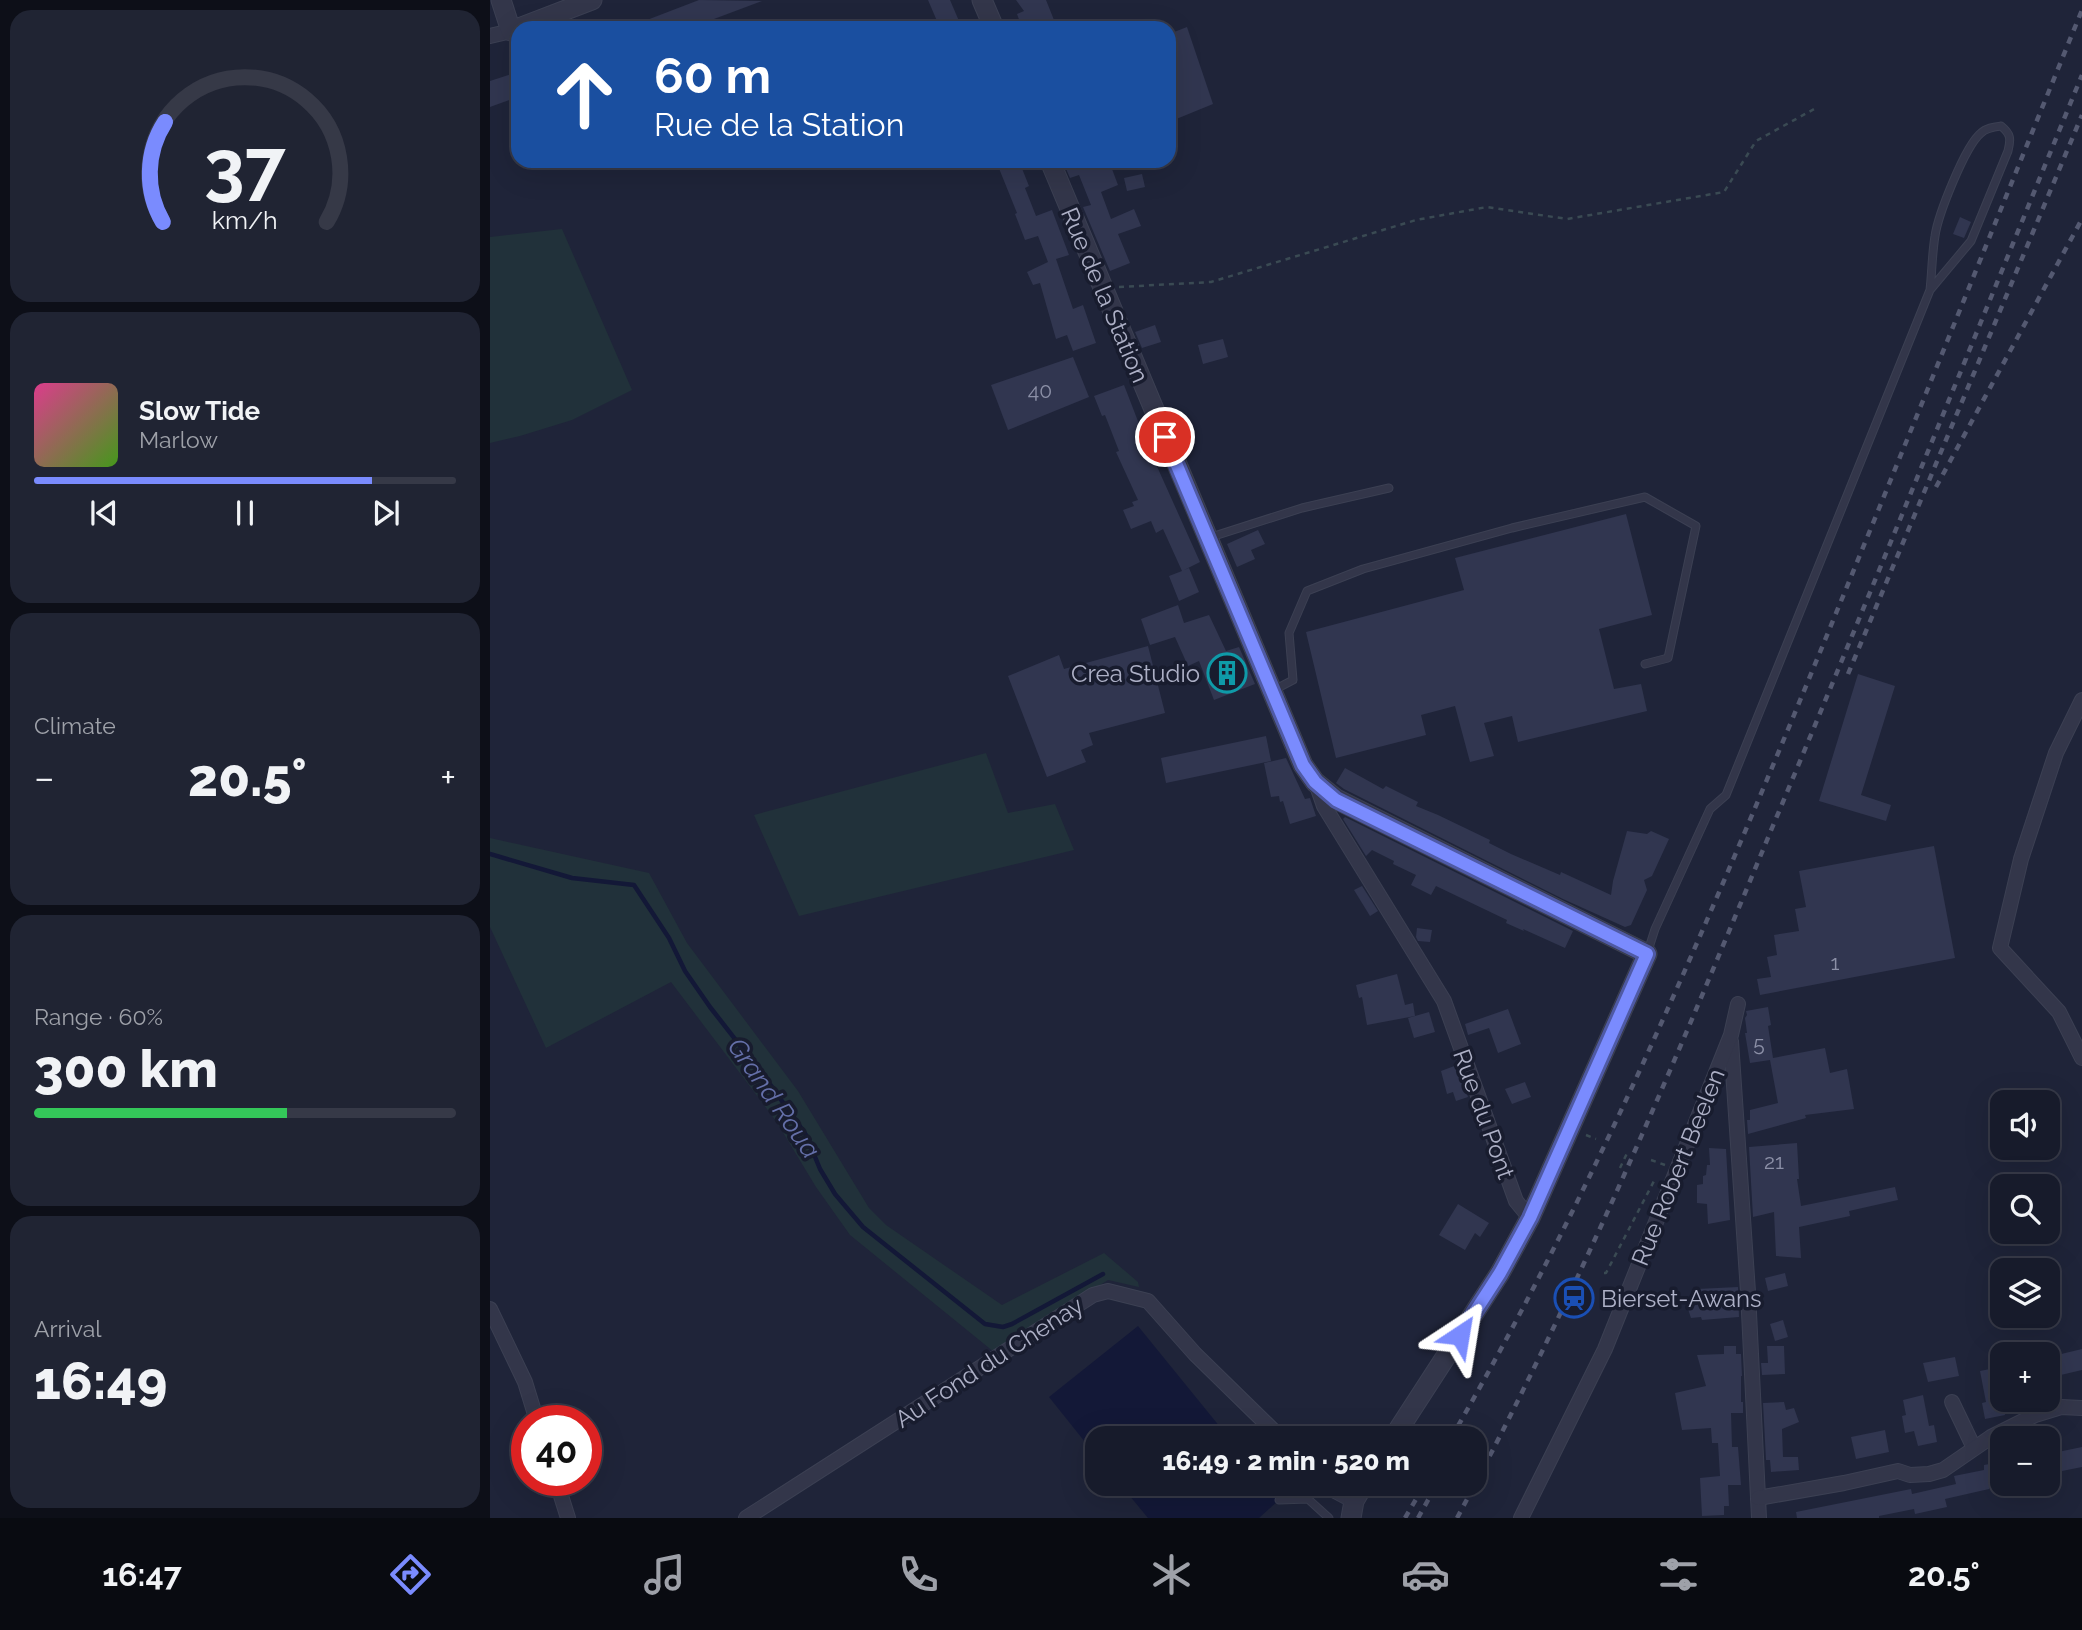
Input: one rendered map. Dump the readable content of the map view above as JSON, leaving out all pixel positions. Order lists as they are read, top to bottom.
{
  "streets": {
    "street": [
      "Rue de la Station",
      "Rue du Pont",
      "Rue Robert Beelen",
      "Au Fond du Chenay"
    ]
  },
  "crossings": [
    ["Rue de la Station", "Rue du Pont"]
  ],
  "water": ["Grand Roua"],
  "places": {
    "building": ["Crea Studio"],
    "station": ["Bierset-Awans"]
  },
  "house_numbers": [
    "40",
    "1",
    "5",
    "21"
  ],
  "page": {
    "turn": ["60 m", "Rue de la Station"],
    "song": ["Slow Tide", "Marlow"],
    "tile": [
      "Climate",
      ["Range · 60%", "300 km"],
      ["Arrival", "16:49"]
    ],
    "heat": ["−", "20.5°", "+"],
    "map_buttons": ["+", "−"],
    "limit": "40",
    "trip": "16:49 · 2 min · 520 m",
    "tabs": ["16:47", "20.5°"],
    "gauge": ["37", "km/h"]
  }
}
